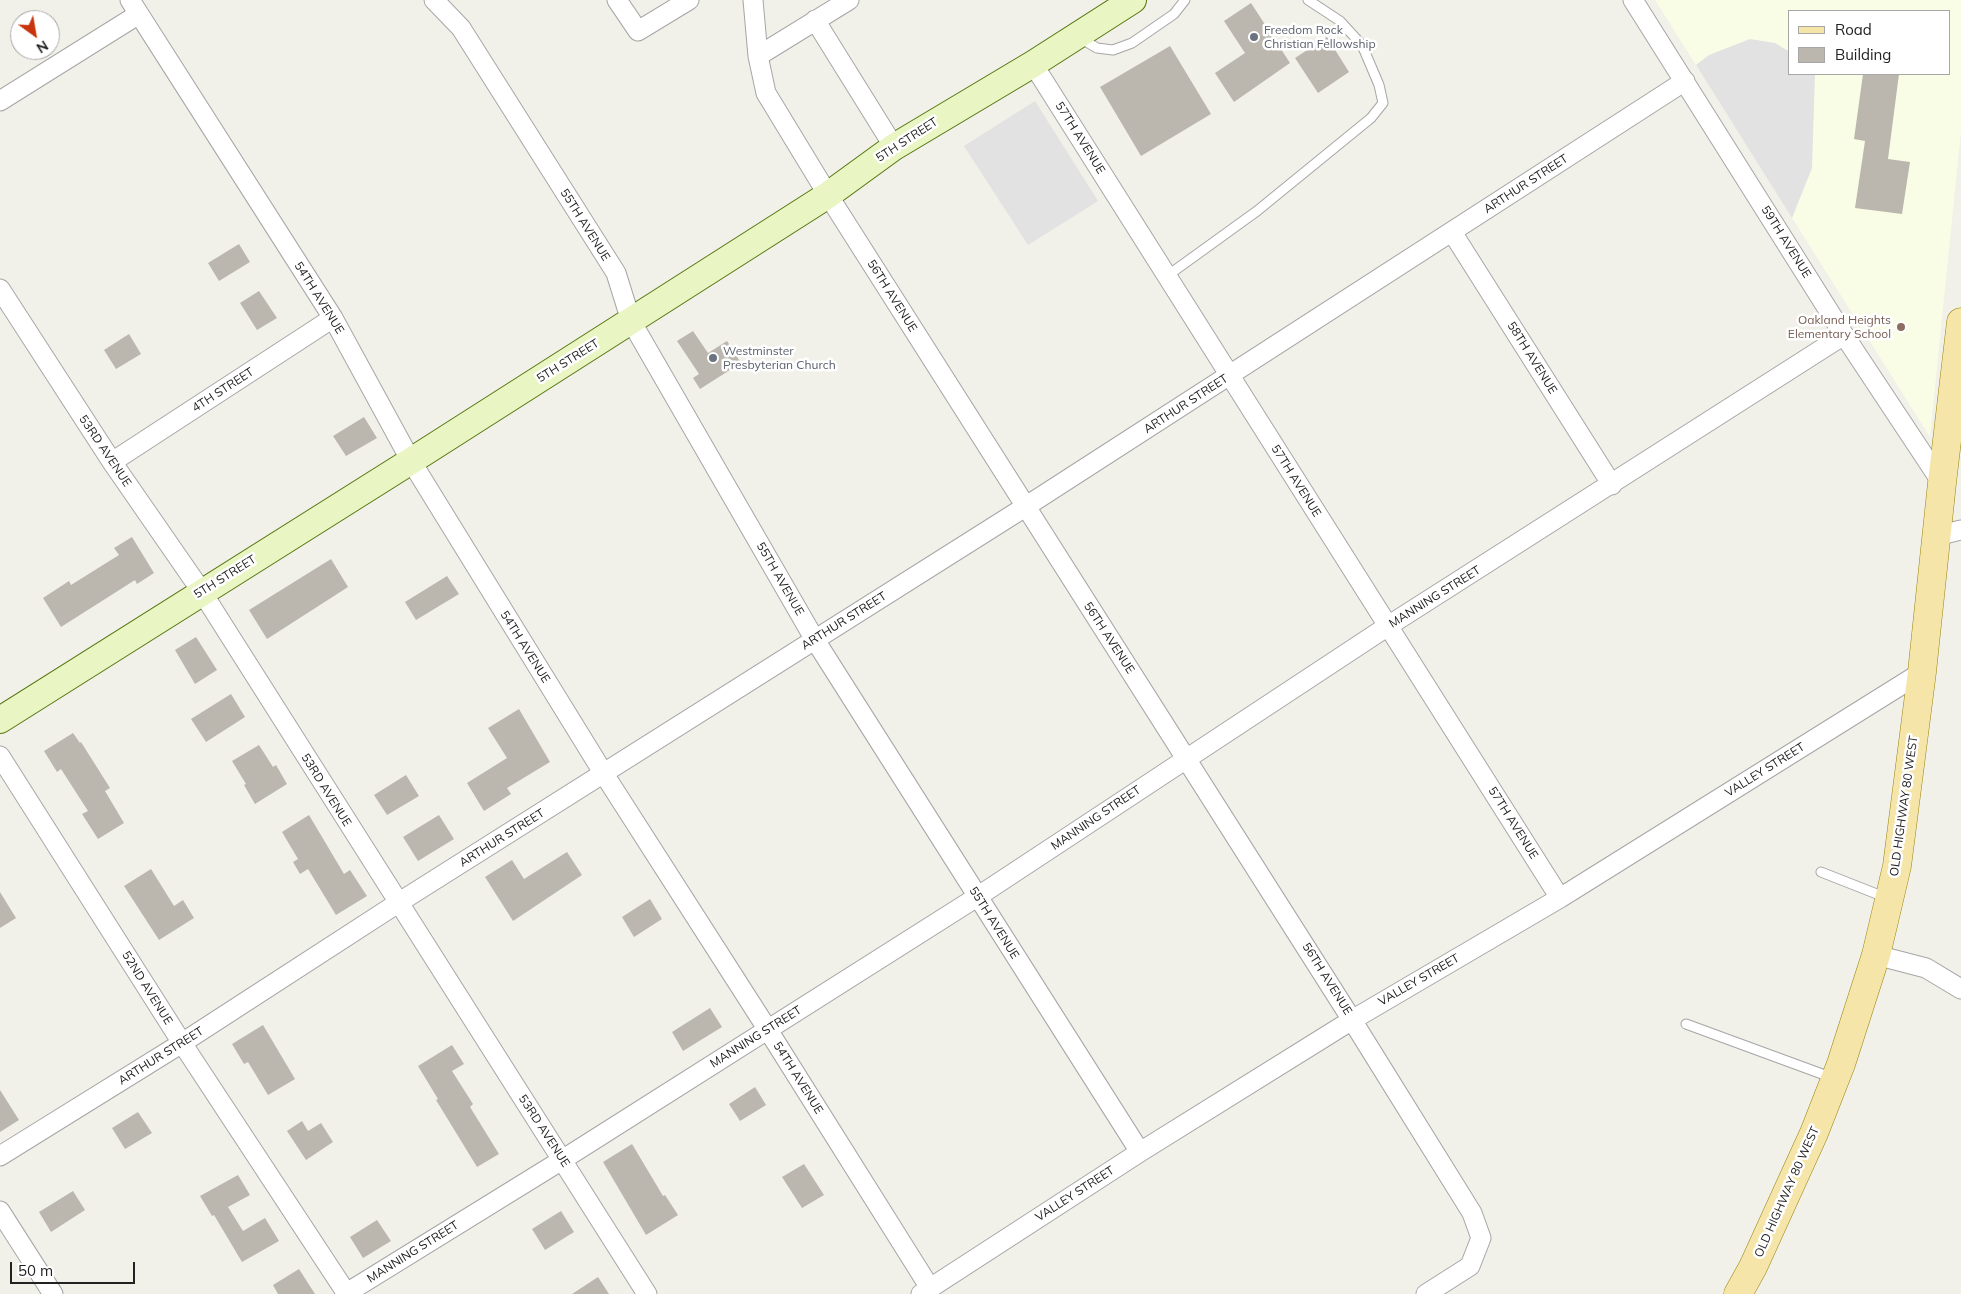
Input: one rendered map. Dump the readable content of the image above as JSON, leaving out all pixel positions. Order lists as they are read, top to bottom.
{
  "streets": {
    "main road": ["OLD HIGHWAY 80 WEST"],
    "street": [
      "57TH AVENUE",
      "5TH STREET",
      "ARTHUR STREET",
      "55TH AVENUE",
      "59TH AVENUE",
      "56TH AVENUE",
      "54TH AVENUE",
      "58TH AVENUE",
      "4TH STREET",
      "53RD AVENUE",
      "MANNING STREET",
      "VALLEY STREET",
      "52ND AVENUE"
    ]
  },
  "crossings": [
    ["57TH AVENUE", "5TH STREET"],
    ["57TH AVENUE", "ARTHUR STREET"],
    ["57TH AVENUE", "MANNING STREET"],
    ["57TH AVENUE", "VALLEY STREET"],
    ["5TH STREET", "55TH AVENUE"],
    ["5TH STREET", "56TH AVENUE"],
    ["5TH STREET", "54TH AVENUE"],
    ["5TH STREET", "53RD AVENUE"],
    ["ARTHUR STREET", "55TH AVENUE"],
    ["ARTHUR STREET", "59TH AVENUE"],
    ["ARTHUR STREET", "56TH AVENUE"],
    ["ARTHUR STREET", "54TH AVENUE"],
    ["ARTHUR STREET", "58TH AVENUE"],
    ["ARTHUR STREET", "53RD AVENUE"],
    ["ARTHUR STREET", "52ND AVENUE"],
    ["55TH AVENUE", "MANNING STREET"],
    ["55TH AVENUE", "VALLEY STREET"],
    ["59TH AVENUE", "MANNING STREET"],
    ["59TH AVENUE", "OLD HIGHWAY 80 WEST"],
    ["56TH AVENUE", "MANNING STREET"],
    ["56TH AVENUE", "VALLEY STREET"],
    ["54TH AVENUE", "4TH STREET"],
    ["54TH AVENUE", "MANNING STREET"],
    ["54TH AVENUE", "VALLEY STREET"],
    ["58TH AVENUE", "MANNING STREET"],
    ["4TH STREET", "53RD AVENUE"],
    ["53RD AVENUE", "MANNING STREET"],
    ["MANNING STREET", "52ND AVENUE"],
    ["VALLEY STREET", "OLD HIGHWAY 80 WEST"]
  ],
  "places": ["Freedom Rock Christian Fellowship", "Oakland Heights Elementary School", "Westminster Presbyterian Church"],
  "legend": ["Road", "Building"],
  "scale_bar": "50 m",
  "north": "bottom right"
}
